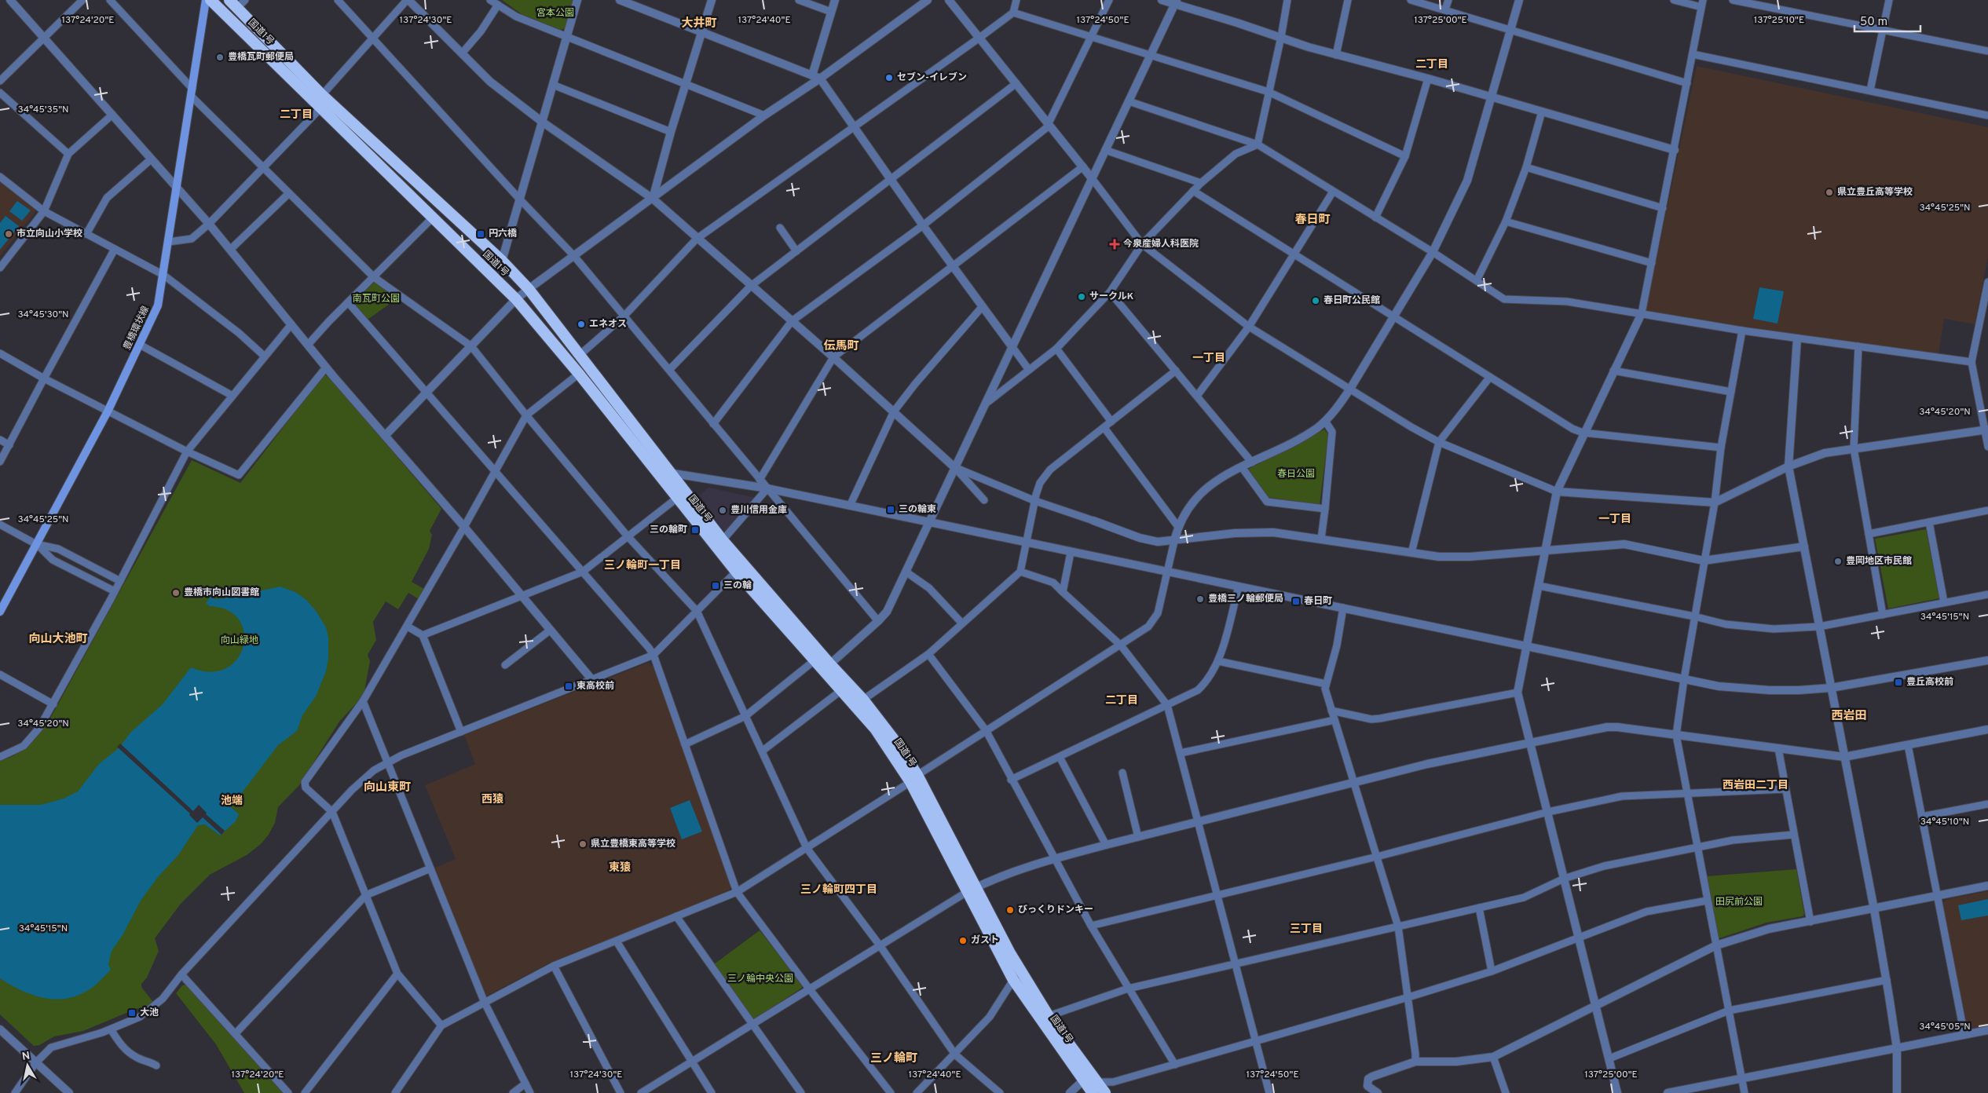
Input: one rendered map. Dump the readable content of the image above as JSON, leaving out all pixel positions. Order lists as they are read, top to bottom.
{
  "streets": {
    "highway": ["国道1号"],
    "main road": ["豊橋環状線"]
  },
  "districts": [
    "大井町",
    "二丁目",
    "二丁目",
    "春日町",
    "伝馬町",
    "一丁目",
    "一丁目",
    "三ノ輪町一丁目",
    "向山大池町",
    "二丁目",
    "西岩田",
    "西岩田二丁目",
    "向山東町",
    "西猿",
    "池端",
    "東猿",
    "三ノ輪町四丁目",
    "三丁目",
    "三ノ輪町"
  ],
  "parks": [
    "宮本公園",
    "南瓦町公園",
    "春日公園",
    "向山緑地",
    "田尻前公園",
    "三ノ輪中央公園"
  ],
  "places": {
    "other": [
      "豊橋瓦町郵便局",
      "セブン-イレブン",
      "県立豊丘高等学校",
      "市立向山小学校",
      "サークルK",
      "春日町公民館",
      "エネオス",
      "豊川信用金庫",
      "豊岡地区市民館",
      "豊橋市向山図書館",
      "豊橋三ノ輪郵便局",
      "県立豊橋東高等学校",
      "びっくりドンキー",
      "ガスト"
    ],
    "transit": [
      "円六橋",
      "三の輪東",
      "三の輪町",
      "三の輪",
      "春日町",
      "豊丘高校前",
      "東高校前",
      "大池"
    ],
    "health": ["今泉産婦人科医院"]
  },
  "scale_bar": "50 m",
  "north": "top",
  "coordinates": [
    "137°24'20\"E",
    "137°24'30\"E",
    "137°24'40\"E",
    "137°24'50\"E",
    "137°25'00\"E",
    "137°25'10\"E",
    "34°45'35\"N",
    "34°45'25\"N",
    "34°45'30\"N",
    "34°45'20\"N",
    "34°45'15\"N",
    "34°45'10\"N",
    "34°45'05\"N"
  ]
}
